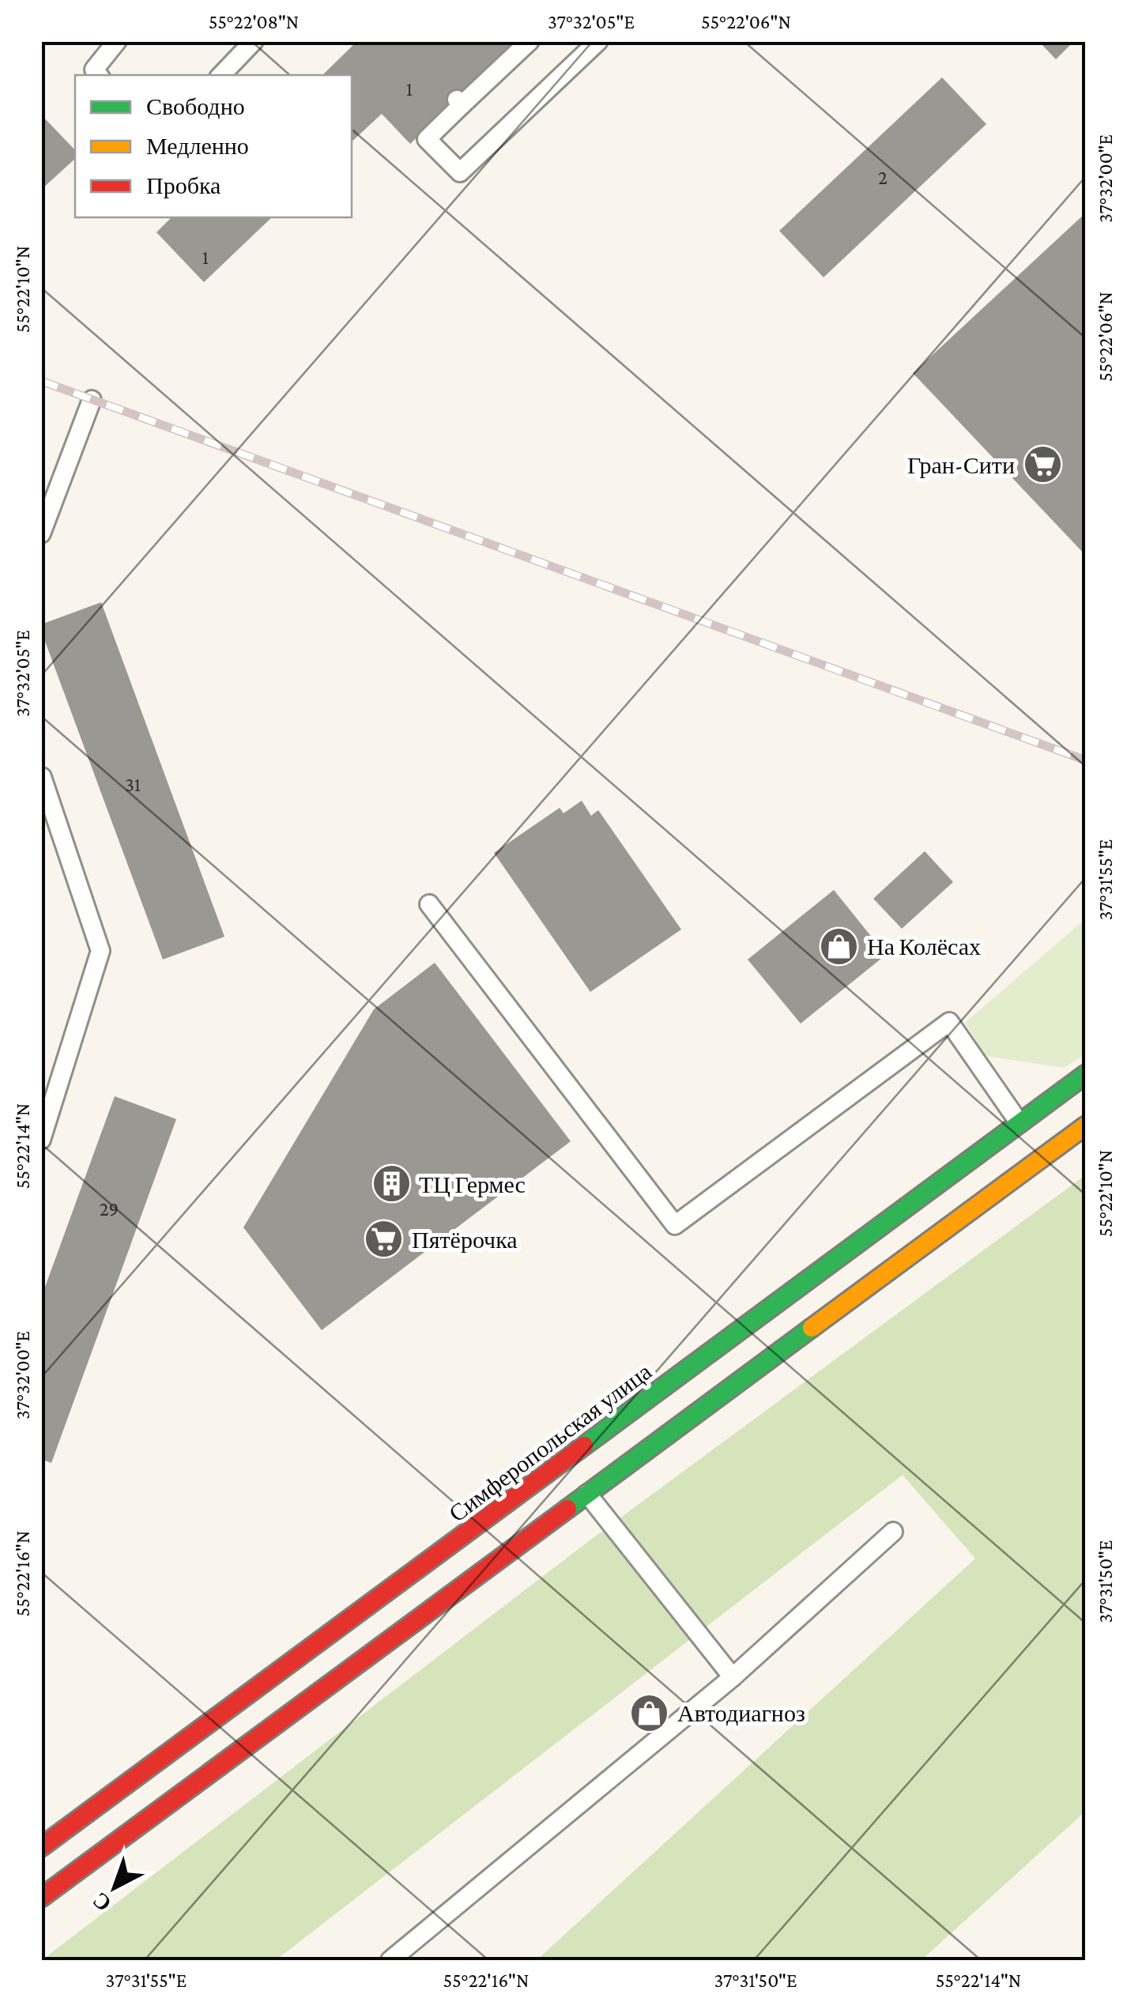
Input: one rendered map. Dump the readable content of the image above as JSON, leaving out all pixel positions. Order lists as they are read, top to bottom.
{
  "streets": {
    "main road": ["Симферопольская улица"]
  },
  "places": {
    "supermarket": ["Гран-Сити", "Пятёрочка"],
    "shop": ["На Колёсах", "Автодиагноз"],
    "building": ["ТЦ Гермес"]
  },
  "house_numbers": [
    "1",
    "2",
    "1",
    "31",
    "29"
  ],
  "legend": ["Свободно", "Медленно", "Пробка"],
  "north": "bottom left",
  "coordinates": [
    "55°22'08\"N",
    "37°32'05\"E",
    "55°22'06\"N",
    "37°32'00\"E",
    "55°22'10\"N",
    "37°31'55\"E",
    "55°22'14\"N",
    "55°22'16\"N",
    "37°31'50\"E"
  ]
}
